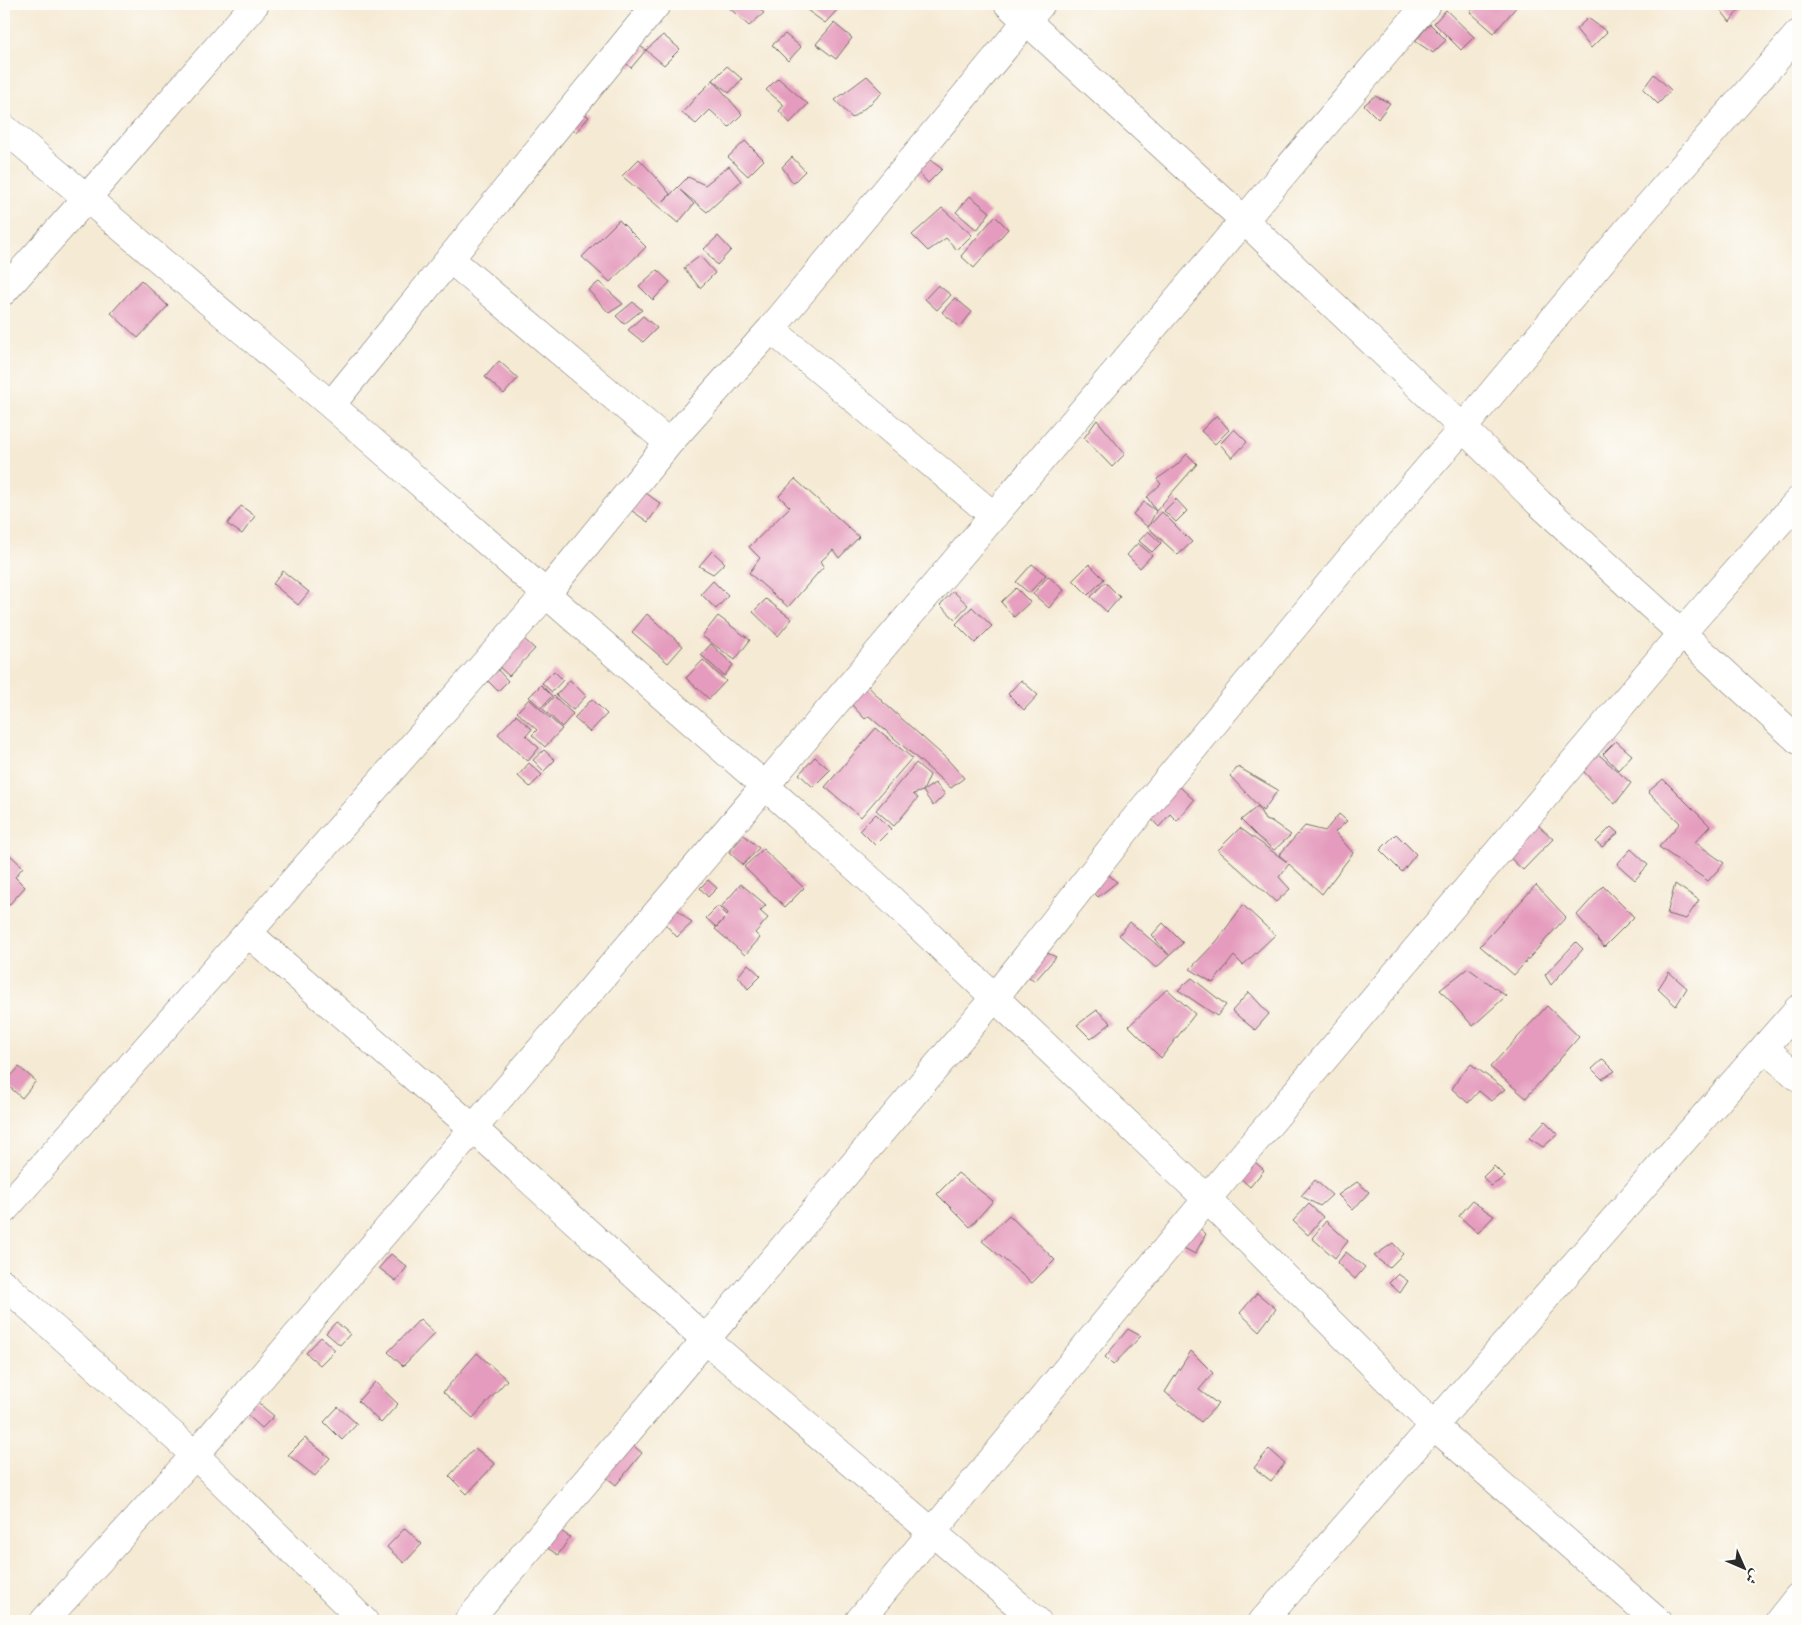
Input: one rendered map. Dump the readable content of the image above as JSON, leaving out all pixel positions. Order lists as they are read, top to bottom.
{
  "north": "bottom right"
}
